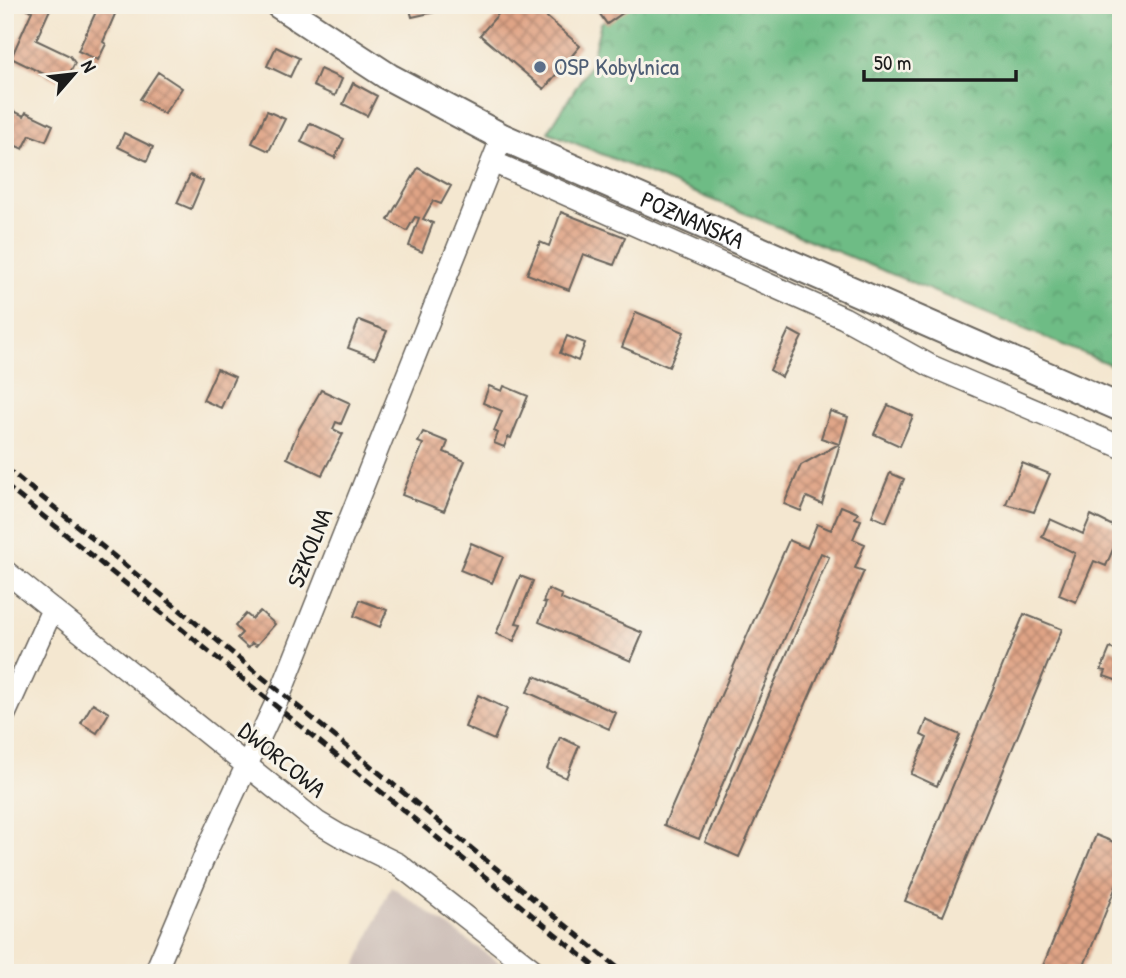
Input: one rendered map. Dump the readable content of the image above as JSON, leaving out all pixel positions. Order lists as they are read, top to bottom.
{
  "streets": {
    "main road": ["POZNAŃSKA"],
    "street": ["SZKOLNA", "DWORCOWA"]
  },
  "crossings": [
    ["POZNAŃSKA", "SZKOLNA"],
    ["SZKOLNA", "DWORCOWA"]
  ],
  "places": ["OSP Kobylnica"],
  "scale_bar": "50 m",
  "north": "top right"
}
